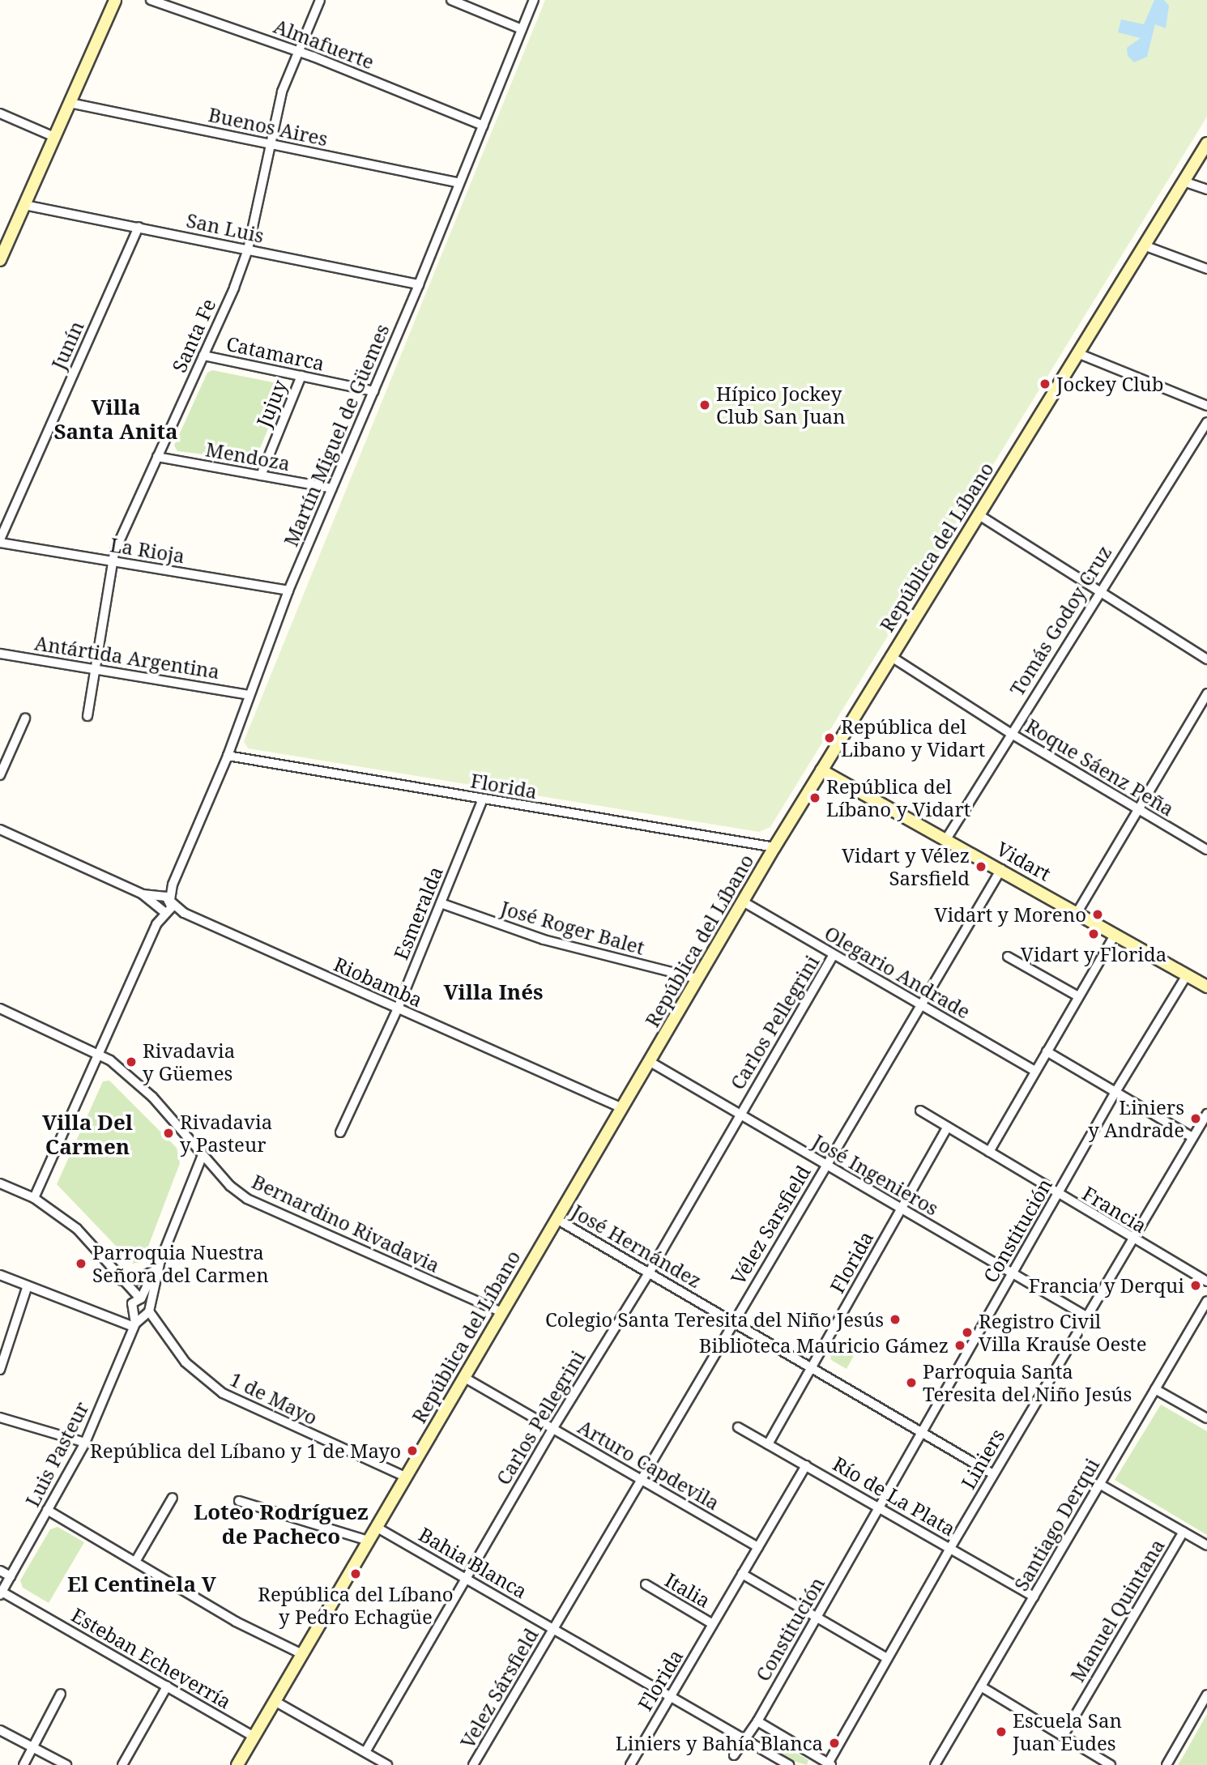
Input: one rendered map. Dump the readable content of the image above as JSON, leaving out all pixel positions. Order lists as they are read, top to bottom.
{
  "streets": {
    "main road": ["República del Líbano", "Vidart"],
    "street": [
      "Almafuerte",
      "Buenos Aires",
      "San Luis",
      "Santa Fe",
      "Junín",
      "Catamarca",
      "Jujuy",
      "Martín Miguel de Güemes",
      "Mendoza",
      "La Rioja",
      "Tomás Godoy Cruz",
      "Antártida Argentina",
      "Roque Sáenz Peña",
      "Florida",
      "Esmeralda",
      "José Roger Balet",
      "Olegario Andrade",
      "Riobamba",
      "Carlos Pellegrini",
      "José Ingenieros",
      "Francia",
      "Bernardino Rivadavia",
      "Vélez Sarsfield",
      "Constitución",
      "José Hernández",
      "1 de Mayo",
      "Luis Pasteur",
      "Liniers",
      "Arturo Capdevila",
      "Río de La Plata",
      "Santiago Derqui",
      "Bahia Blanca",
      "Italia",
      "Manuel Quintana",
      "Esteban Echeverría",
      "Velez Sársfield"
    ]
  },
  "crossings": [
    ["Almafuerte", "Santa Fe"],
    ["Almafuerte", "Martín Miguel de Güemes"],
    ["Buenos Aires", "Santa Fe"],
    ["Buenos Aires", "Martín Miguel de Güemes"],
    ["San Luis", "Santa Fe"],
    ["San Luis", "Junín"],
    ["San Luis", "Martín Miguel de Güemes"],
    ["Santa Fe", "Catamarca"],
    ["Santa Fe", "Mendoza"],
    ["Santa Fe", "La Rioja"],
    ["Santa Fe", "Antártida Argentina"],
    ["Junín", "La Rioja"],
    ["Catamarca", "Jujuy"],
    ["Catamarca", "Martín Miguel de Güemes"],
    ["Jujuy", "Mendoza"],
    ["Martín Miguel de Güemes", "Mendoza"],
    ["Martín Miguel de Güemes", "La Rioja"],
    ["Martín Miguel de Güemes", "Antártida Argentina"],
    ["Martín Miguel de Güemes", "Florida"],
    ["Martín Miguel de Güemes", "Riobamba"],
    ["República del Líbano", "Roque Sáenz Peña"],
    ["República del Líbano", "Florida"],
    ["República del Líbano", "Vidart"],
    ["República del Líbano", "José Roger Balet"],
    ["República del Líbano", "Olegario Andrade"],
    ["República del Líbano", "Riobamba"],
    ["República del Líbano", "José Ingenieros"],
    ["República del Líbano", "Bernardino Rivadavia"],
    ["República del Líbano", "José Hernández"],
    ["República del Líbano", "1 de Mayo"],
    ["República del Líbano", "Arturo Capdevila"],
    ["República del Líbano", "Bahia Blanca"],
    ["República del Líbano", "Esteban Echeverría"],
    ["Tomás Godoy Cruz", "Roque Sáenz Peña"],
    ["Tomás Godoy Cruz", "Vidart"],
    ["Florida", "Esmeralda"],
    ["Florida", "José Ingenieros"],
    ["Florida", "Francia"],
    ["Florida", "José Hernández"],
    ["Florida", "Arturo Capdevila"],
    ["Florida", "Río de La Plata"],
    ["Florida", "Bahia Blanca"],
    ["Florida", "Italia"],
    ["Vidart", "Vélez Sarsfield"],
    ["Vidart", "Constitución"],
    ["Esmeralda", "José Roger Balet"],
    ["Esmeralda", "Riobamba"],
    ["Olegario Andrade", "Carlos Pellegrini"],
    ["Olegario Andrade", "Vélez Sarsfield"],
    ["Carlos Pellegrini", "José Ingenieros"],
    ["Carlos Pellegrini", "José Hernández"],
    ["Carlos Pellegrini", "Arturo Capdevila"],
    ["Carlos Pellegrini", "Bahia Blanca"],
    ["José Ingenieros", "Vélez Sarsfield"],
    ["José Ingenieros", "Constitución"],
    ["José Ingenieros", "Liniers"],
    ["Francia", "Constitución"],
    ["Francia", "Liniers"],
    ["Bernardino Rivadavia", "Luis Pasteur"],
    ["Vélez Sarsfield", "José Hernández"],
    ["Vélez Sarsfield", "Arturo Capdevila"],
    ["Vélez Sarsfield", "Bahia Blanca"],
    ["Vélez Sarsfield", "Velez Sársfield"],
    ["Constitución", "José Hernández"],
    ["Constitución", "Río de La Plata"],
    ["Constitución", "Bahia Blanca"],
    ["José Hernández", "Liniers"],
    ["1 de Mayo", "Luis Pasteur"],
    ["Luis Pasteur", "Esteban Echeverría"],
    ["Liniers", "Río de La Plata"],
    ["Río de La Plata", "Santiago Derqui"],
    ["Bahia Blanca", "Velez Sársfield"]
  ],
  "districts": [
    "Villa Santa Anita",
    "Villa Inés",
    "Villa Del Carmen",
    "Loteo Rodríguez de Pacheco",
    "El Centinela V"
  ],
  "places": [
    "Jockey Club",
    "Hípico Jockey Club San Juan",
    "República del Libano y Vidart",
    "República del Líbano y Vidart",
    "Vidart y Vélez Sarsfield",
    "Vidart y Moreno",
    "Vidart y Florida",
    "Rivadavia y Güemes",
    "Liniers y Andrade",
    "Rivadavia y Pasteur",
    "Parroquia Nuestra Señora del Carmen",
    "Francia y Derqui",
    "Colegio Santa Teresita del Niño Jesús",
    "Registro Civil Villa Krause Oeste",
    "Biblioteca Mauricio Gámez",
    "Parroquia Santa Teresita del Niño Jesús",
    "República del Líbano y 1 de Mayo",
    "República del Líbano y Pedro Echagüe",
    "Escuela San Juan Eudes",
    "Liniers y Bahía Blanca"
  ]
}
